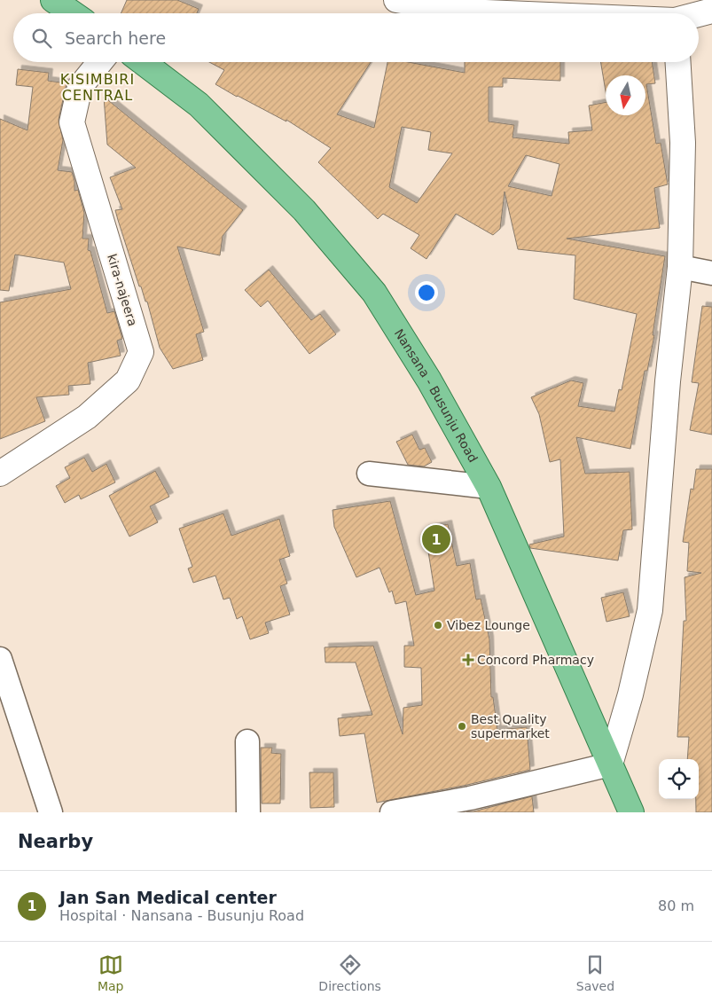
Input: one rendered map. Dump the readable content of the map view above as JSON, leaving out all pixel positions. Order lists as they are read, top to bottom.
{
  "streets": {
    "main road": ["Nansana - Busunju Road"],
    "street": ["kira-najeera"]
  },
  "districts": ["KISIMBIRI CENTRAL"],
  "places": {
    "other": ["Vibez Lounge", "Best Quality supermarket"],
    "health": ["Concord Pharmacy"]
  },
  "north": "bottom",
  "page": {
    "search": "Search here",
    "pins": "1",
    "heading": "Nearby",
    "list": [
      {
        "mark": "1",
        "name": "Jan San Medical center",
        "note": "Hospital · Nansana - Busunju Road",
        "value": "80 m"
      }
    ],
    "nav": ["Map", "Directions", "Saved"]
  }
}
